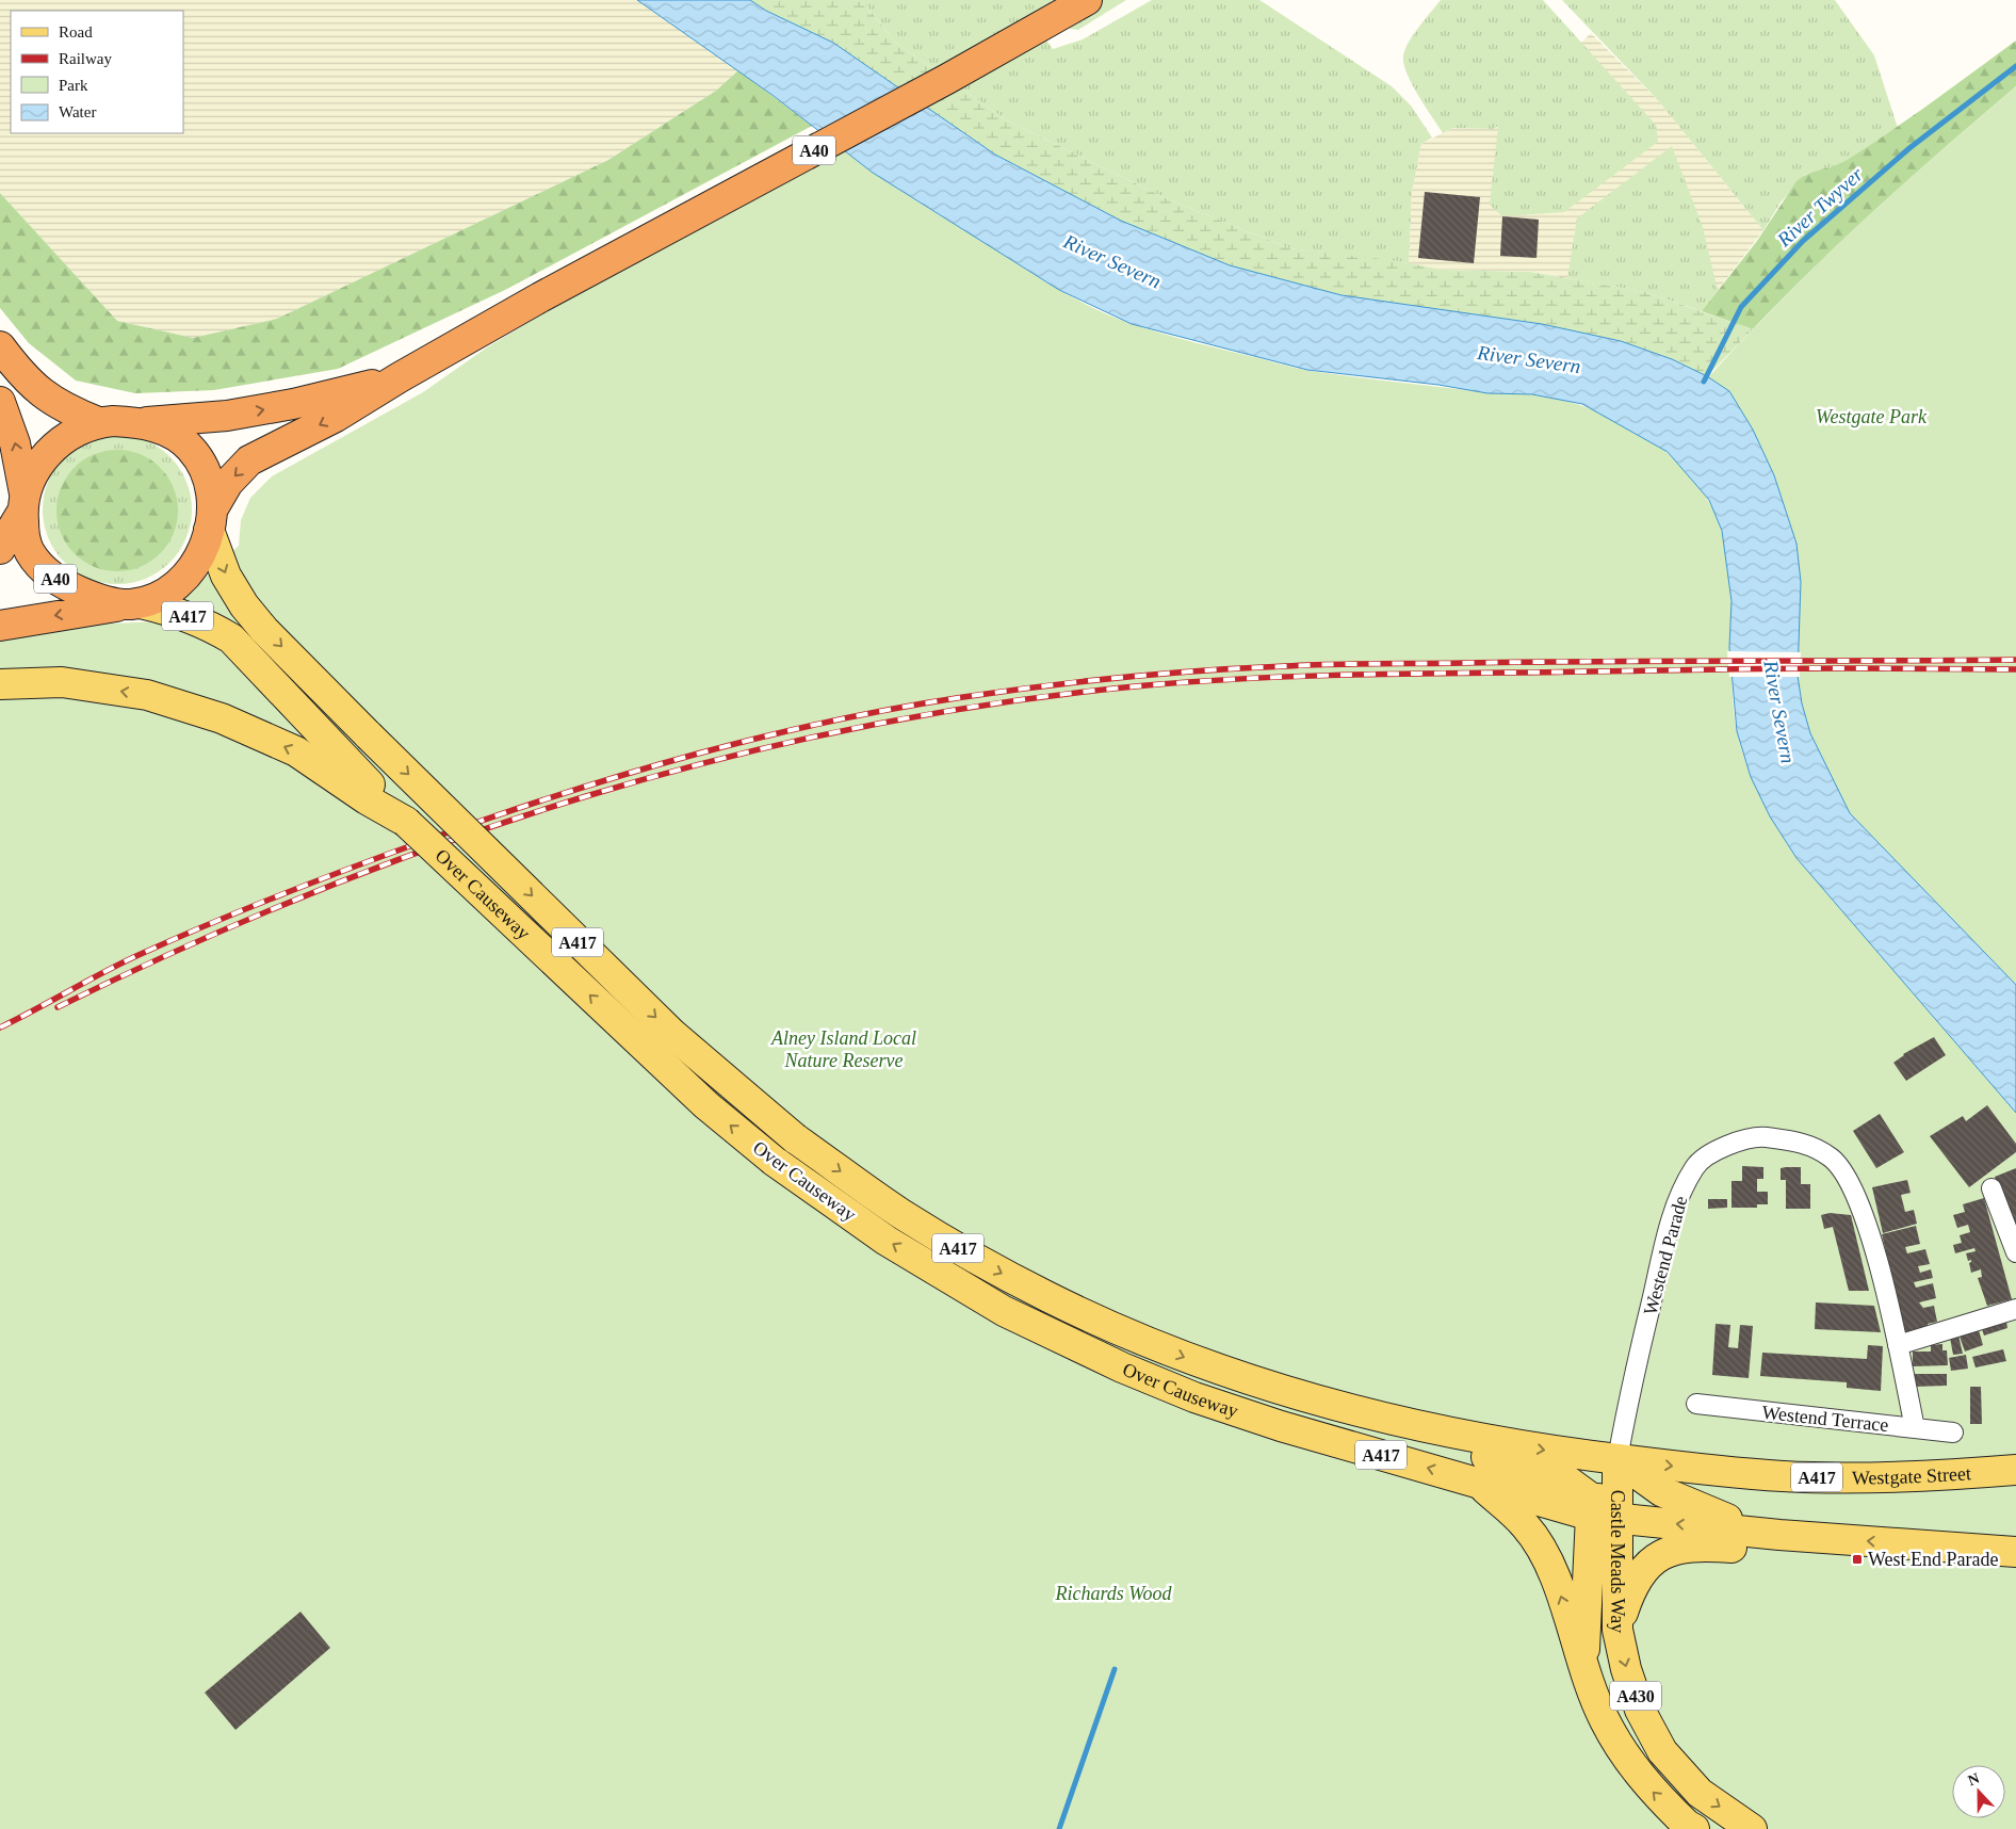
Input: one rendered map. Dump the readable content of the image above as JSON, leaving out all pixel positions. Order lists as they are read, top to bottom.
{
  "streets": {
    "highway": ["A40"],
    "main road": [
      "A417",
      "Over Causeway",
      "Westgate Street",
      "Castle Meads Way",
      "A430"
    ],
    "street": ["Westend Parade", "Westend Terrace"]
  },
  "crossings": [
    ["A40", "A417"],
    ["A40", "Over Causeway"],
    ["A417", "Over Causeway"],
    ["A417", "Westend Parade"],
    ["A417", "Westgate Street"],
    ["A417", "Castle Meads Way"],
    ["Over Causeway", "Westend Parade"],
    ["Over Causeway", "Westgate Street"],
    ["Over Causeway", "Castle Meads Way"],
    ["Westend Parade", "Westend Terrace"],
    ["Westend Parade", "Westgate Street"],
    ["Westend Parade", "Castle Meads Way"],
    ["Westgate Street", "Castle Meads Way"]
  ],
  "water": ["River Twyver", "River Severn"],
  "parks": ["Westgate Park", "Alney Island Local Nature Reserve", "Richards Wood"],
  "places": {
    "transit": ["West End Parade"]
  },
  "legend": [
    "Road",
    "Railway",
    "Park",
    "Water"
  ],
  "north": "top"
}
